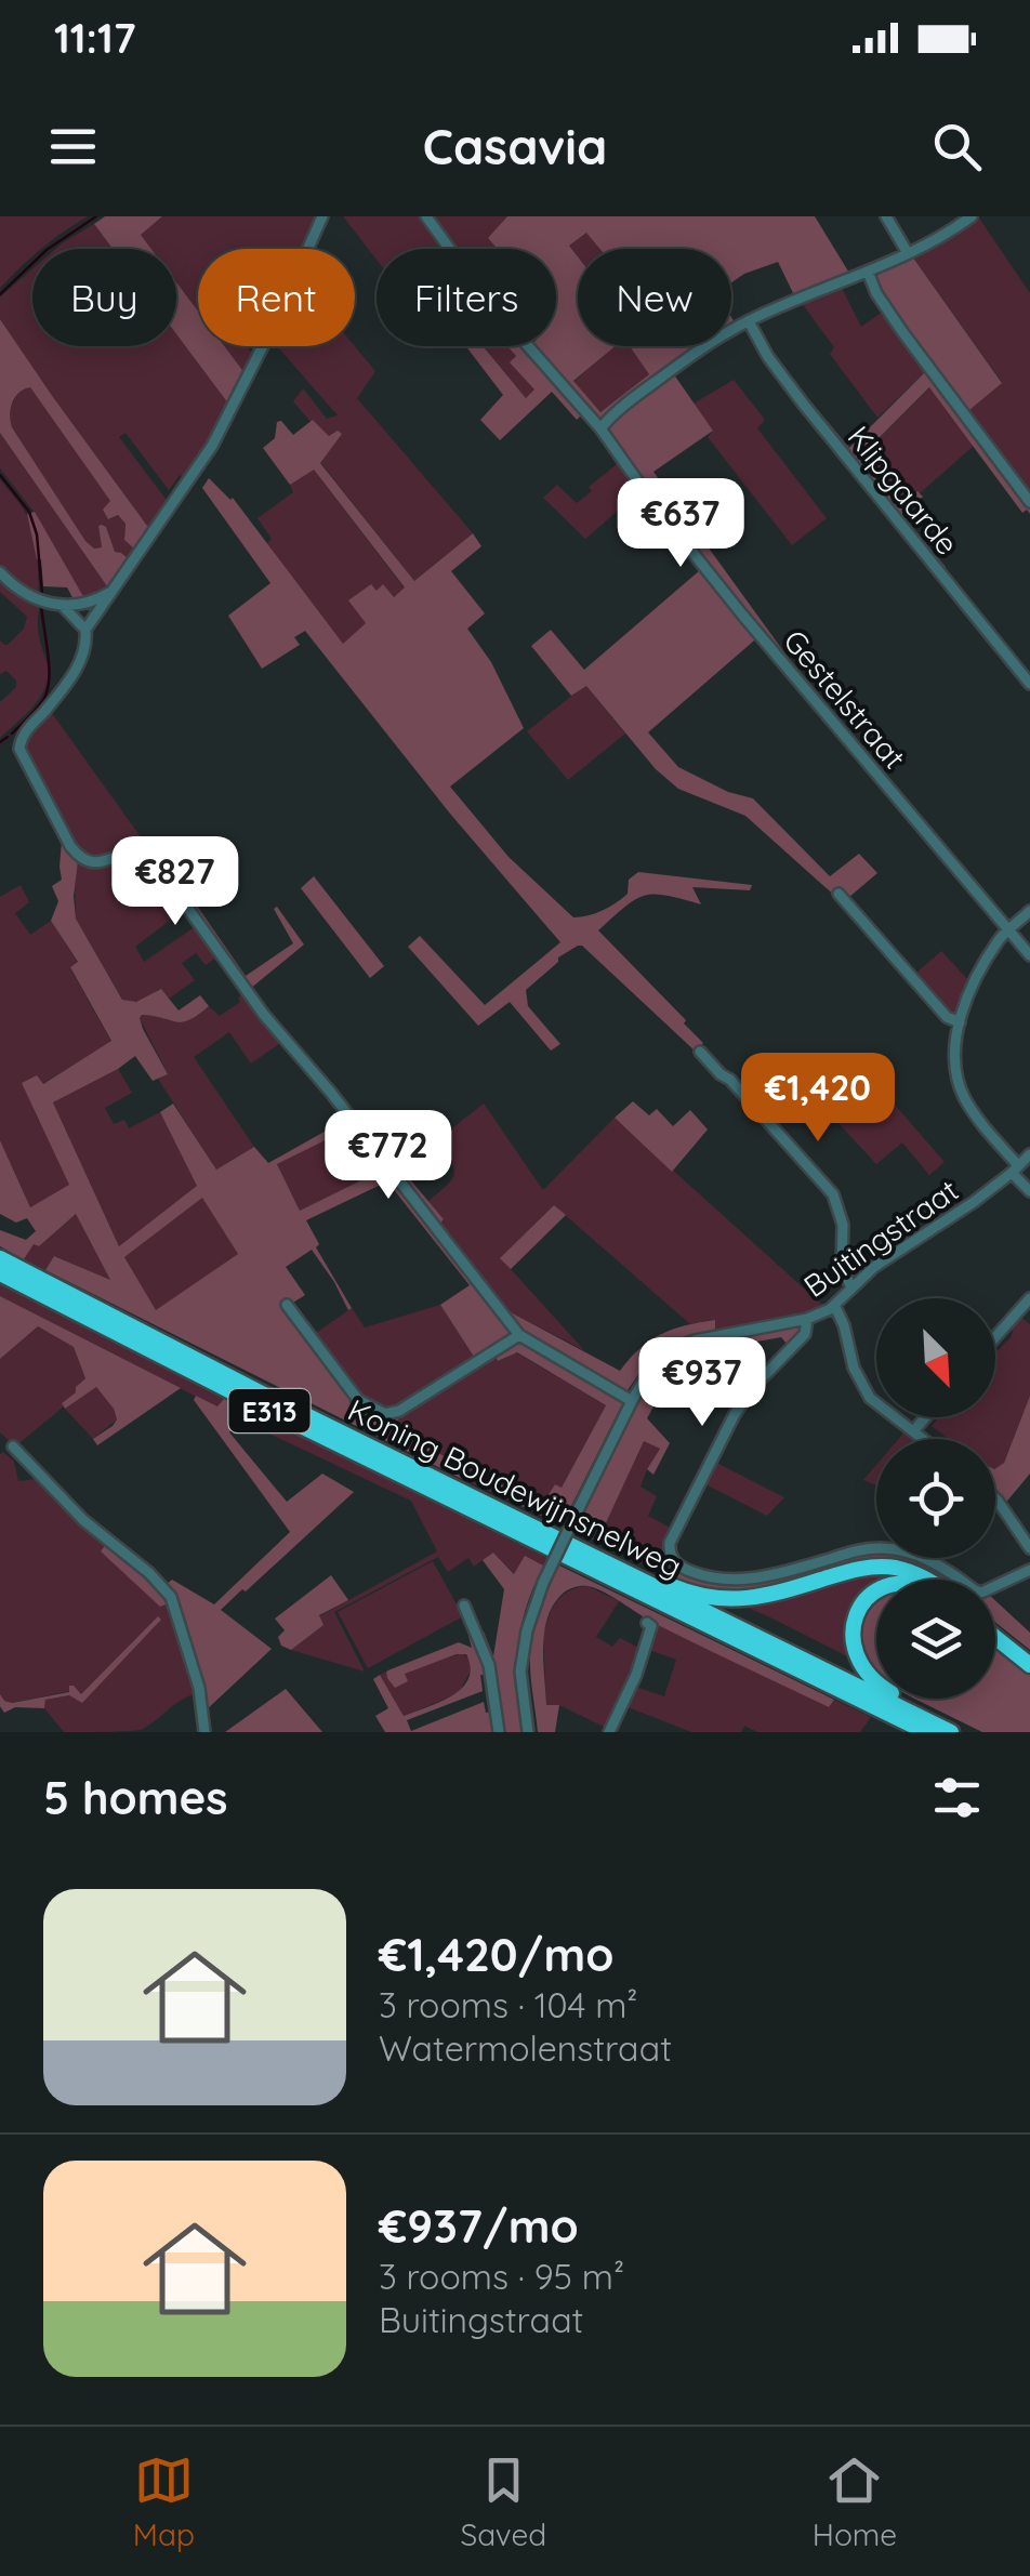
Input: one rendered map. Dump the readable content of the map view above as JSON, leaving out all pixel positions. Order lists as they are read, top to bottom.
{
  "streets": {
    "highway": ["E313", "Koning Boudewijnsnelweg"],
    "street": ["Klipgaarde", "Gestelstraat", "Buitingstraat"]
  },
  "north": "bottom right",
  "page": {
    "status": "11:17",
    "header": "Casavia",
    "chip": [
      "Buy",
      "Rent",
      "Filters",
      "New"
    ],
    "price": [
      "€637",
      "€827",
      "€1,420",
      "€772",
      "€937"
    ],
    "heading": "5 homes",
    "list": [
      {
        "name": "€1,420/mo",
        "note": "3 rooms · 104 m² · Watermolenstraat"
      },
      {
        "name": "€937/mo",
        "note": "3 rooms · 95 m² · Buitingstraat"
      }
    ],
    "tabs": ["Map", "Saved", "Home"]
  }
}
